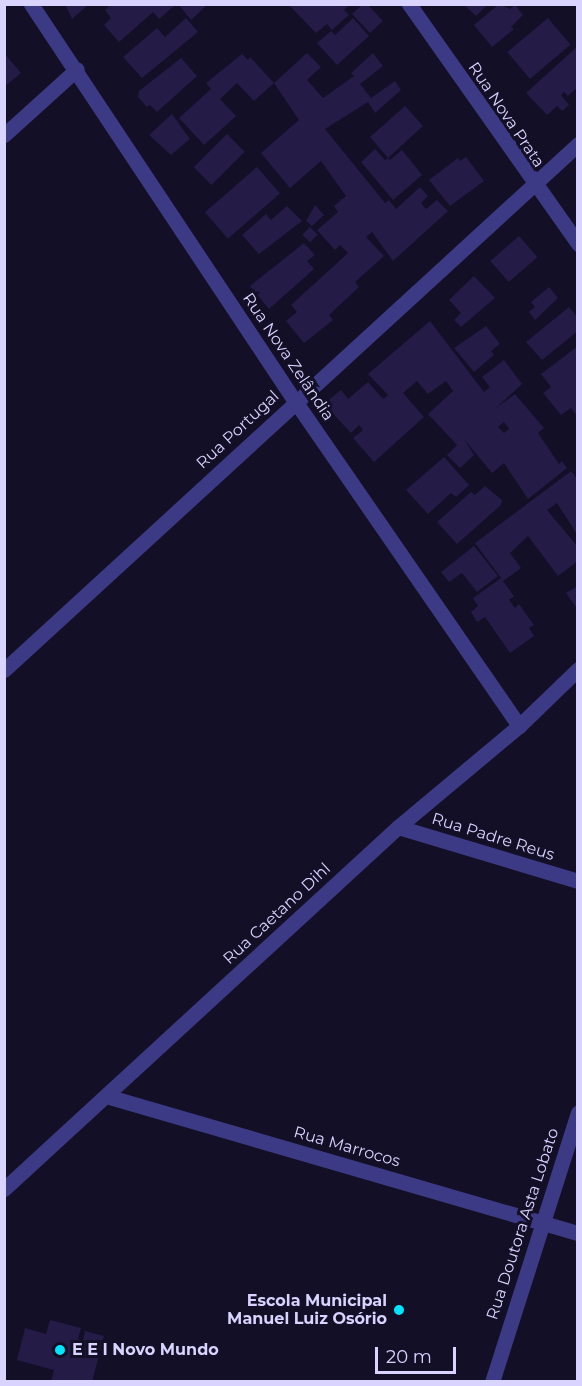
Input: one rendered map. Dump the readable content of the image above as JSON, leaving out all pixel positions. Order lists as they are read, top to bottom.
{
  "streets": {
    "street": [
      "Rua Nova Prata",
      "Rua Nova Zelândia",
      "Rua Portugal",
      "Rua Padre Reus",
      "Rua Caetano Dihl",
      "Rua Marrocos",
      "Rua Doutora Asta Lobato"
    ]
  },
  "crossings": [
    ["Rua Nova Prata", "Rua Portugal"],
    ["Rua Nova Zelândia", "Rua Portugal"],
    ["Rua Nova Zelândia", "Rua Caetano Dihl"],
    ["Rua Padre Reus", "Rua Caetano Dihl"],
    ["Rua Caetano Dihl", "Rua Marrocos"],
    ["Rua Marrocos", "Rua Doutora Asta Lobato"]
  ],
  "places": ["Escola Municipal Manuel Luiz Osório", "E E I Novo Mundo"],
  "scale_bar": "20 m"
}
